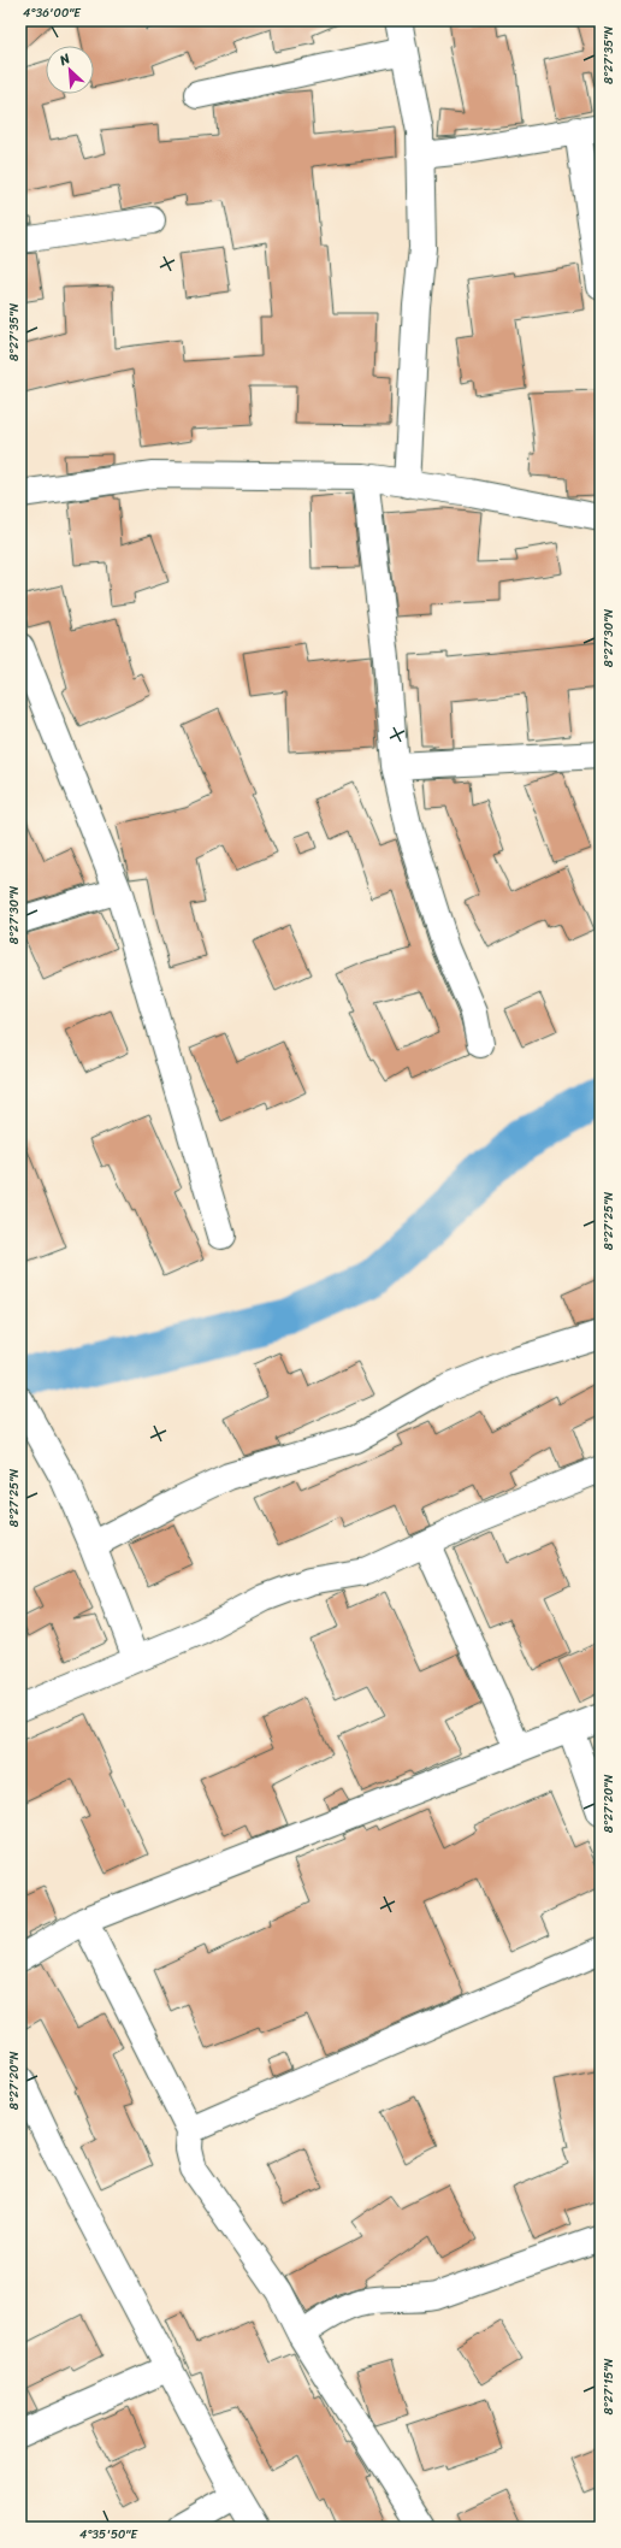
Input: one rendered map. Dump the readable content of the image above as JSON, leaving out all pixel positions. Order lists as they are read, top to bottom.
{
  "north": "top left",
  "coordinates": [
    "4°36'00\"E",
    "8°27'35\"N",
    "8°27'30\"N",
    "8°27'25\"N",
    "8°27'20\"N",
    "8°27'15\"N",
    "4°35'50\"E"
  ]
}
